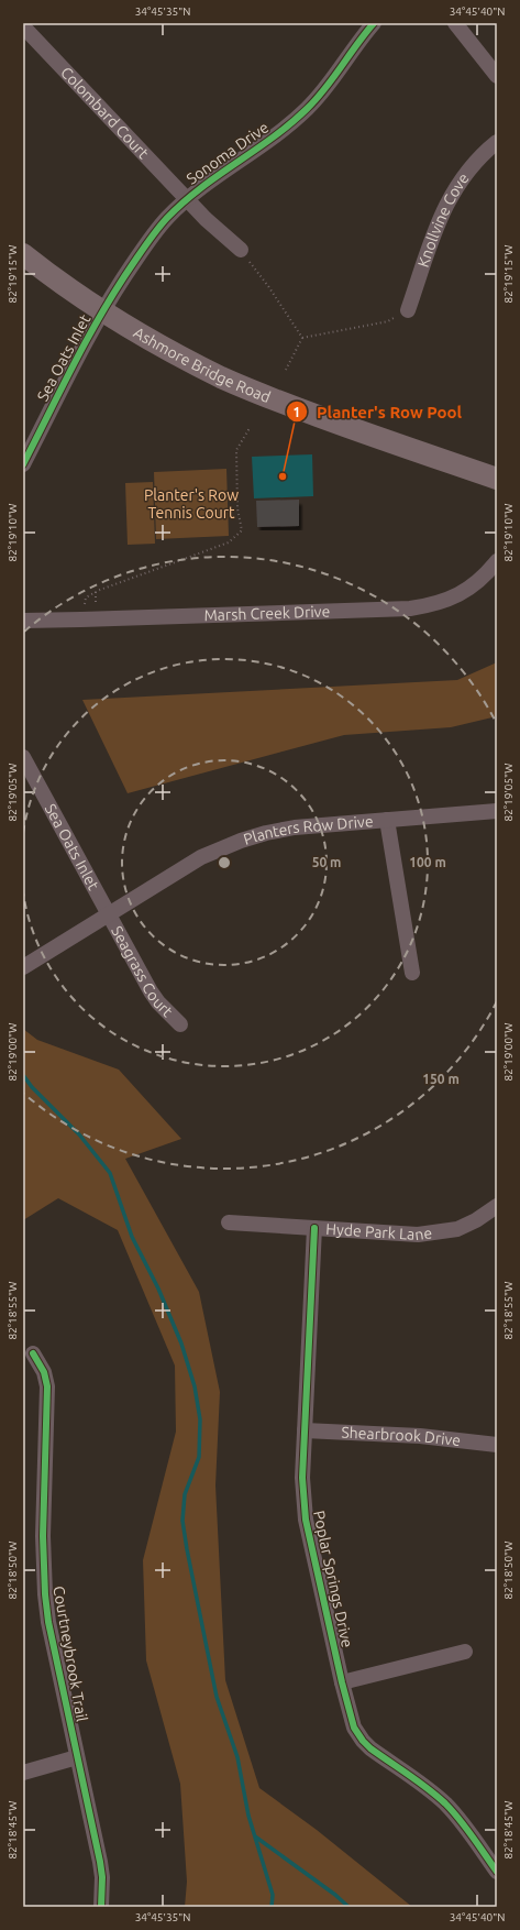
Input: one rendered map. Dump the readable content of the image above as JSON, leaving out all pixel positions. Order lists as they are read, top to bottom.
{
  "streets": {
    "main road": ["Ashmore Bridge Road"],
    "street": [
      "Colombard Court",
      "Sonoma Drive",
      "Knollvine Cove",
      "Sea Oats Inlet",
      "Marsh Creek Drive",
      "Planters Row Drive",
      "Seagrass Court",
      "Hyde Park Lane",
      "Shearbrook Drive",
      "Poplar Springs Drive",
      "Courtneybrook Trail"
    ]
  },
  "crossings": [
    ["Colombard Court", "Sonoma Drive"],
    ["Sonoma Drive", "Sea Oats Inlet"],
    ["Sonoma Drive", "Ashmore Bridge Road"],
    ["Sea Oats Inlet", "Ashmore Bridge Road"],
    ["Sea Oats Inlet", "Planters Row Drive"],
    ["Sea Oats Inlet", "Seagrass Court"],
    ["Planters Row Drive", "Seagrass Court"],
    ["Hyde Park Lane", "Poplar Springs Drive"],
    ["Shearbrook Drive", "Poplar Springs Drive"]
  ],
  "parks": ["Planter's Row Tennis Court"],
  "places": ["Planter's Row Pool"],
  "coordinates": [
    "34°45'35\"N",
    "34°45'40\"N",
    "82°19'15\"W",
    "82°19'10\"W",
    "82°19'05\"W",
    "82°19'00\"W",
    "82°18'55\"W",
    "82°18'50\"W",
    "82°18'45\"W"
  ],
  "rings": ["50 m", "100 m", "150 m"]
}
